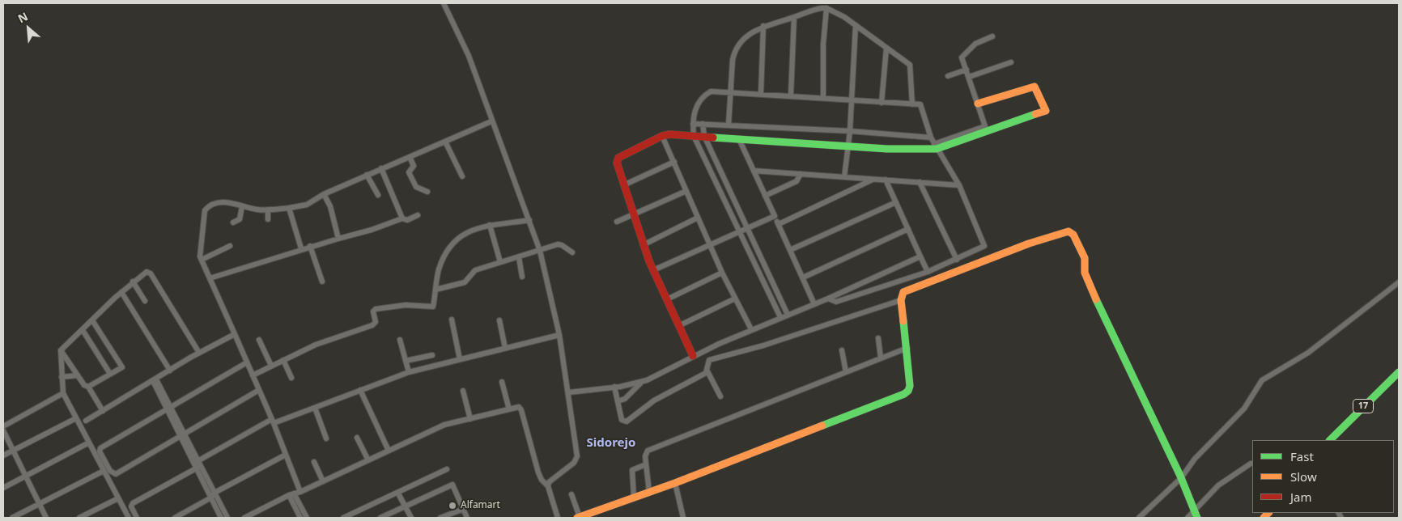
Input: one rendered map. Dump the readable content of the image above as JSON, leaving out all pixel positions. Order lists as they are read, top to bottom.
{
  "streets": {
    "main road": ["17"]
  },
  "districts": ["Sidorejo"],
  "places": ["Alfamart"],
  "legend": ["Fast", "Slow", "Jam"],
  "north": "top left"
}
